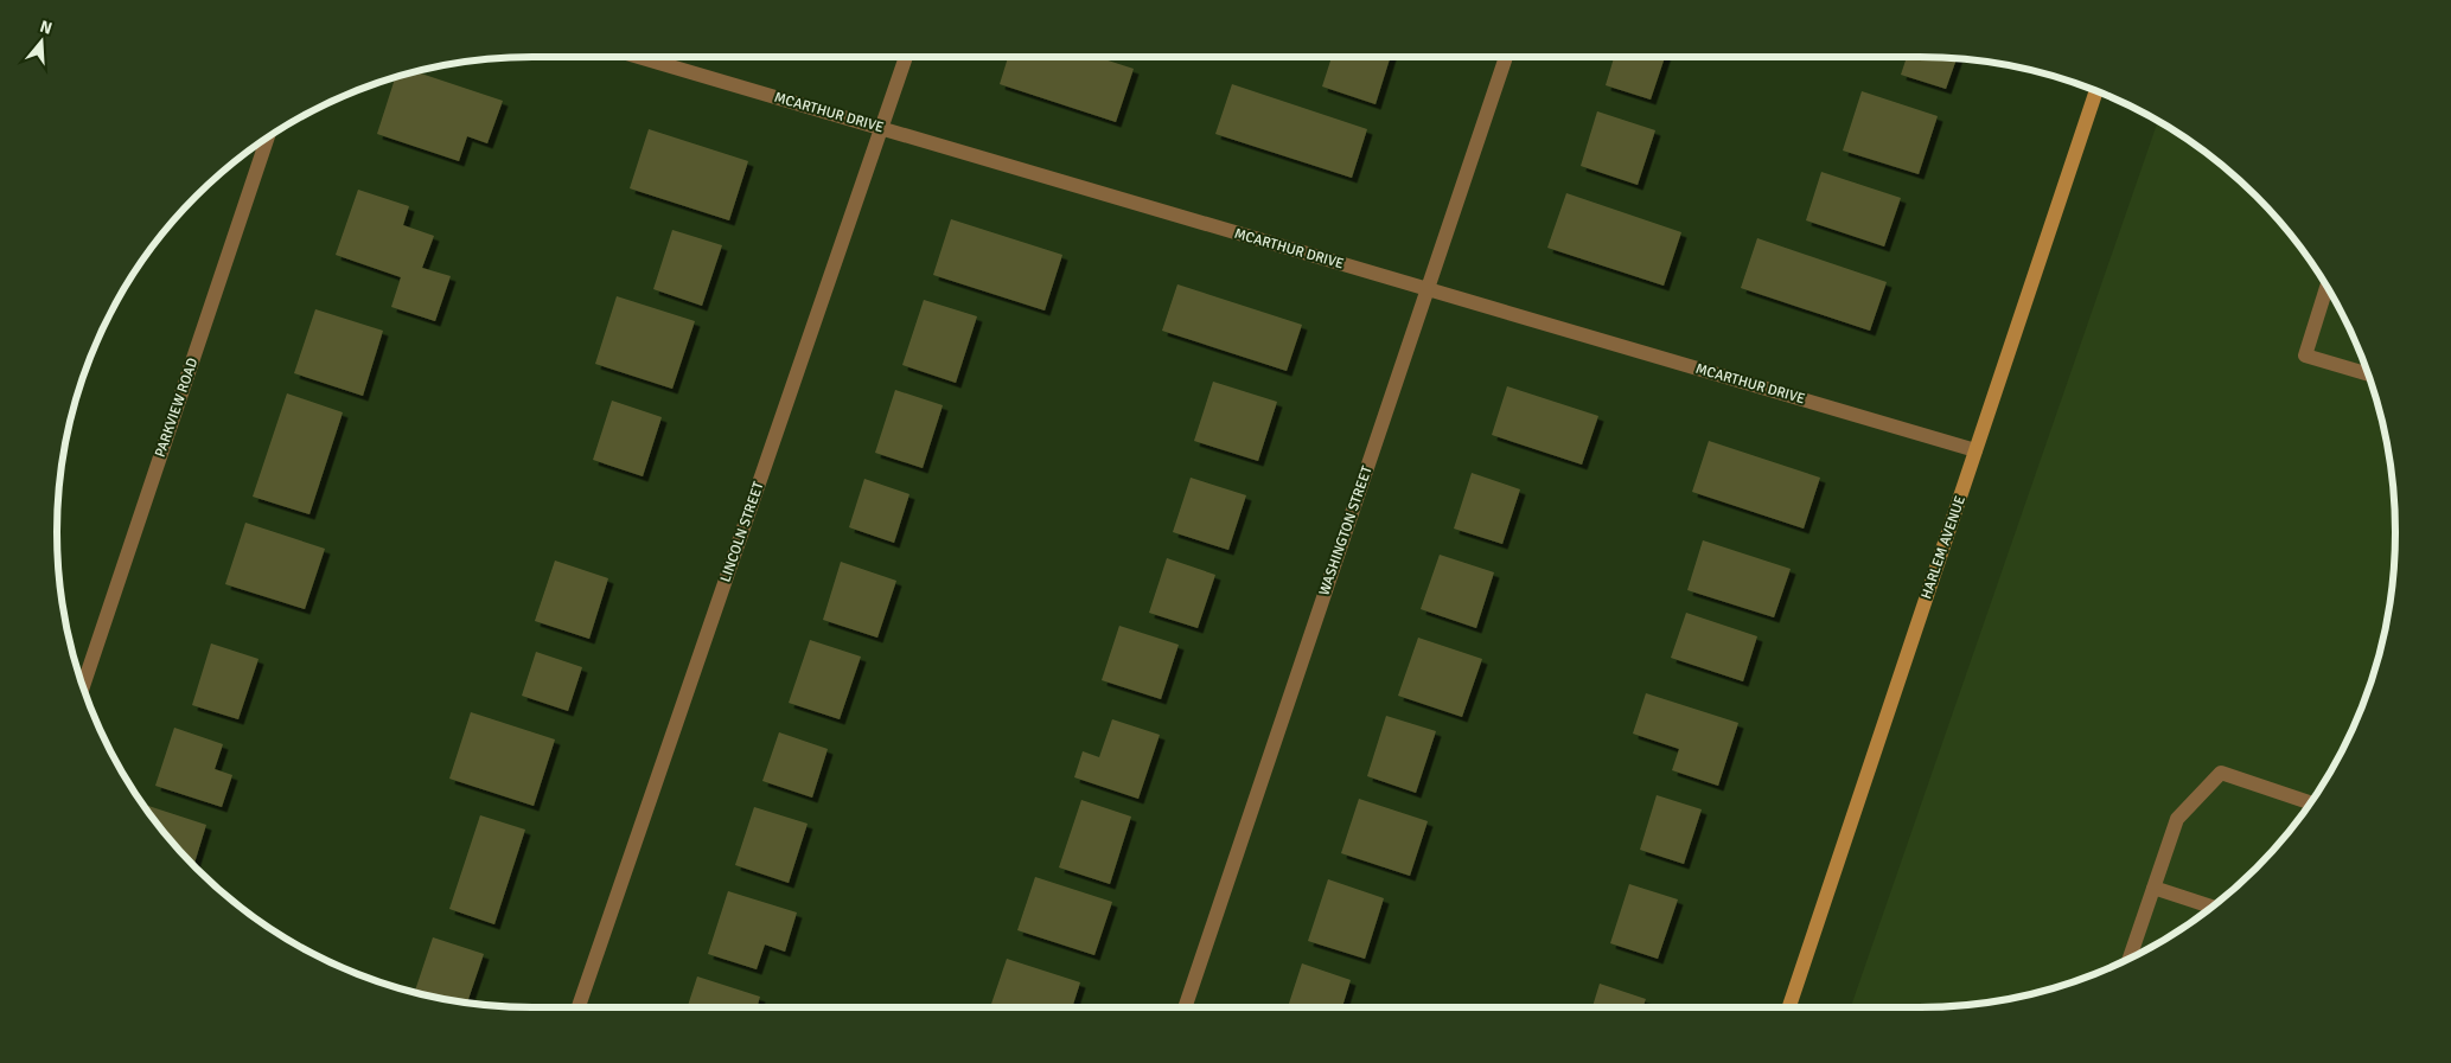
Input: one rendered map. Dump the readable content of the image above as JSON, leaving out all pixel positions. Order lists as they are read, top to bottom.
{
  "streets": {
    "main road": ["HARLEM AVENUE"],
    "street": [
      "MCARTHUR DRIVE",
      "PARKVIEW ROAD",
      "WASHINGTON STREET",
      "LINCOLN STREET"
    ]
  },
  "crossings": [
    ["MCARTHUR DRIVE", "WASHINGTON STREET"],
    ["MCARTHUR DRIVE", "LINCOLN STREET"],
    ["MCARTHUR DRIVE", "HARLEM AVENUE"]
  ],
  "north": "top"
}
